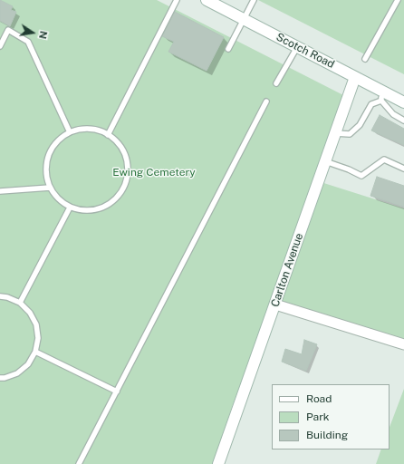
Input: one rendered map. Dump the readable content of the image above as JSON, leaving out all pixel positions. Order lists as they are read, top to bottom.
{
  "streets": {
    "street": ["Scotch Road", "Carlton Avenue"]
  },
  "crossings": [
    ["Scotch Road", "Carlton Avenue"]
  ],
  "parks": ["Ewing Cemetery"],
  "legend": ["Road", "Park", "Building"],
  "north": "right"
}
